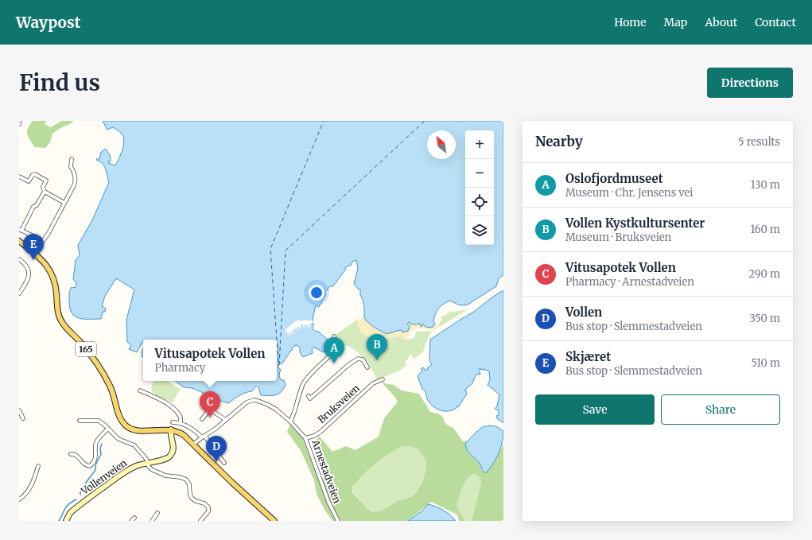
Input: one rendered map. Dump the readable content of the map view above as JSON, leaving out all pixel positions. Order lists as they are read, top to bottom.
{
  "streets": {
    "main road": ["165", "Vollenveien"],
    "street": ["Bruksveien", "Arnestadveien"]
  },
  "crossings": [
    ["165", "Arnestadveien"],
    ["165", "Vollenveien"],
    ["Bruksveien", "Arnestadveien"]
  ],
  "north": "top left",
  "page": {
    "header": "Waypost",
    "nav": [
      "Home",
      "Map",
      "About",
      "Contact"
    ],
    "buttons": [
      "Directions",
      ["Save", "Share"]
    ],
    "title": "Find us",
    "heading": ["Nearby", "5 results"],
    "map_buttons": ["+", "−"],
    "list": [
      {
        "mark": "A",
        "name": "Oslofjordmuseet",
        "note": "Museum · Chr. Jensens vei",
        "value": "130 m"
      },
      {
        "mark": "B",
        "name": "Vollen Kystkultursenter",
        "note": "Museum · Bruksveien",
        "value": "160 m"
      },
      {
        "mark": "C",
        "name": "Vitusapotek Vollen",
        "note": "Pharmacy · Arnestadveien",
        "value": "290 m"
      },
      {
        "mark": "D",
        "name": "Vollen",
        "note": "Bus stop · Slemmestadveien",
        "value": "350 m"
      },
      {
        "mark": "E",
        "name": "Skjæret",
        "note": "Bus stop · Slemmestadveien",
        "value": "510 m"
      }
    ],
    "pins": [
      "E",
      "B",
      "A",
      "C",
      "D"
    ],
    "popup": ["Vitusapotek Vollen", "Pharmacy"]
  }
}
